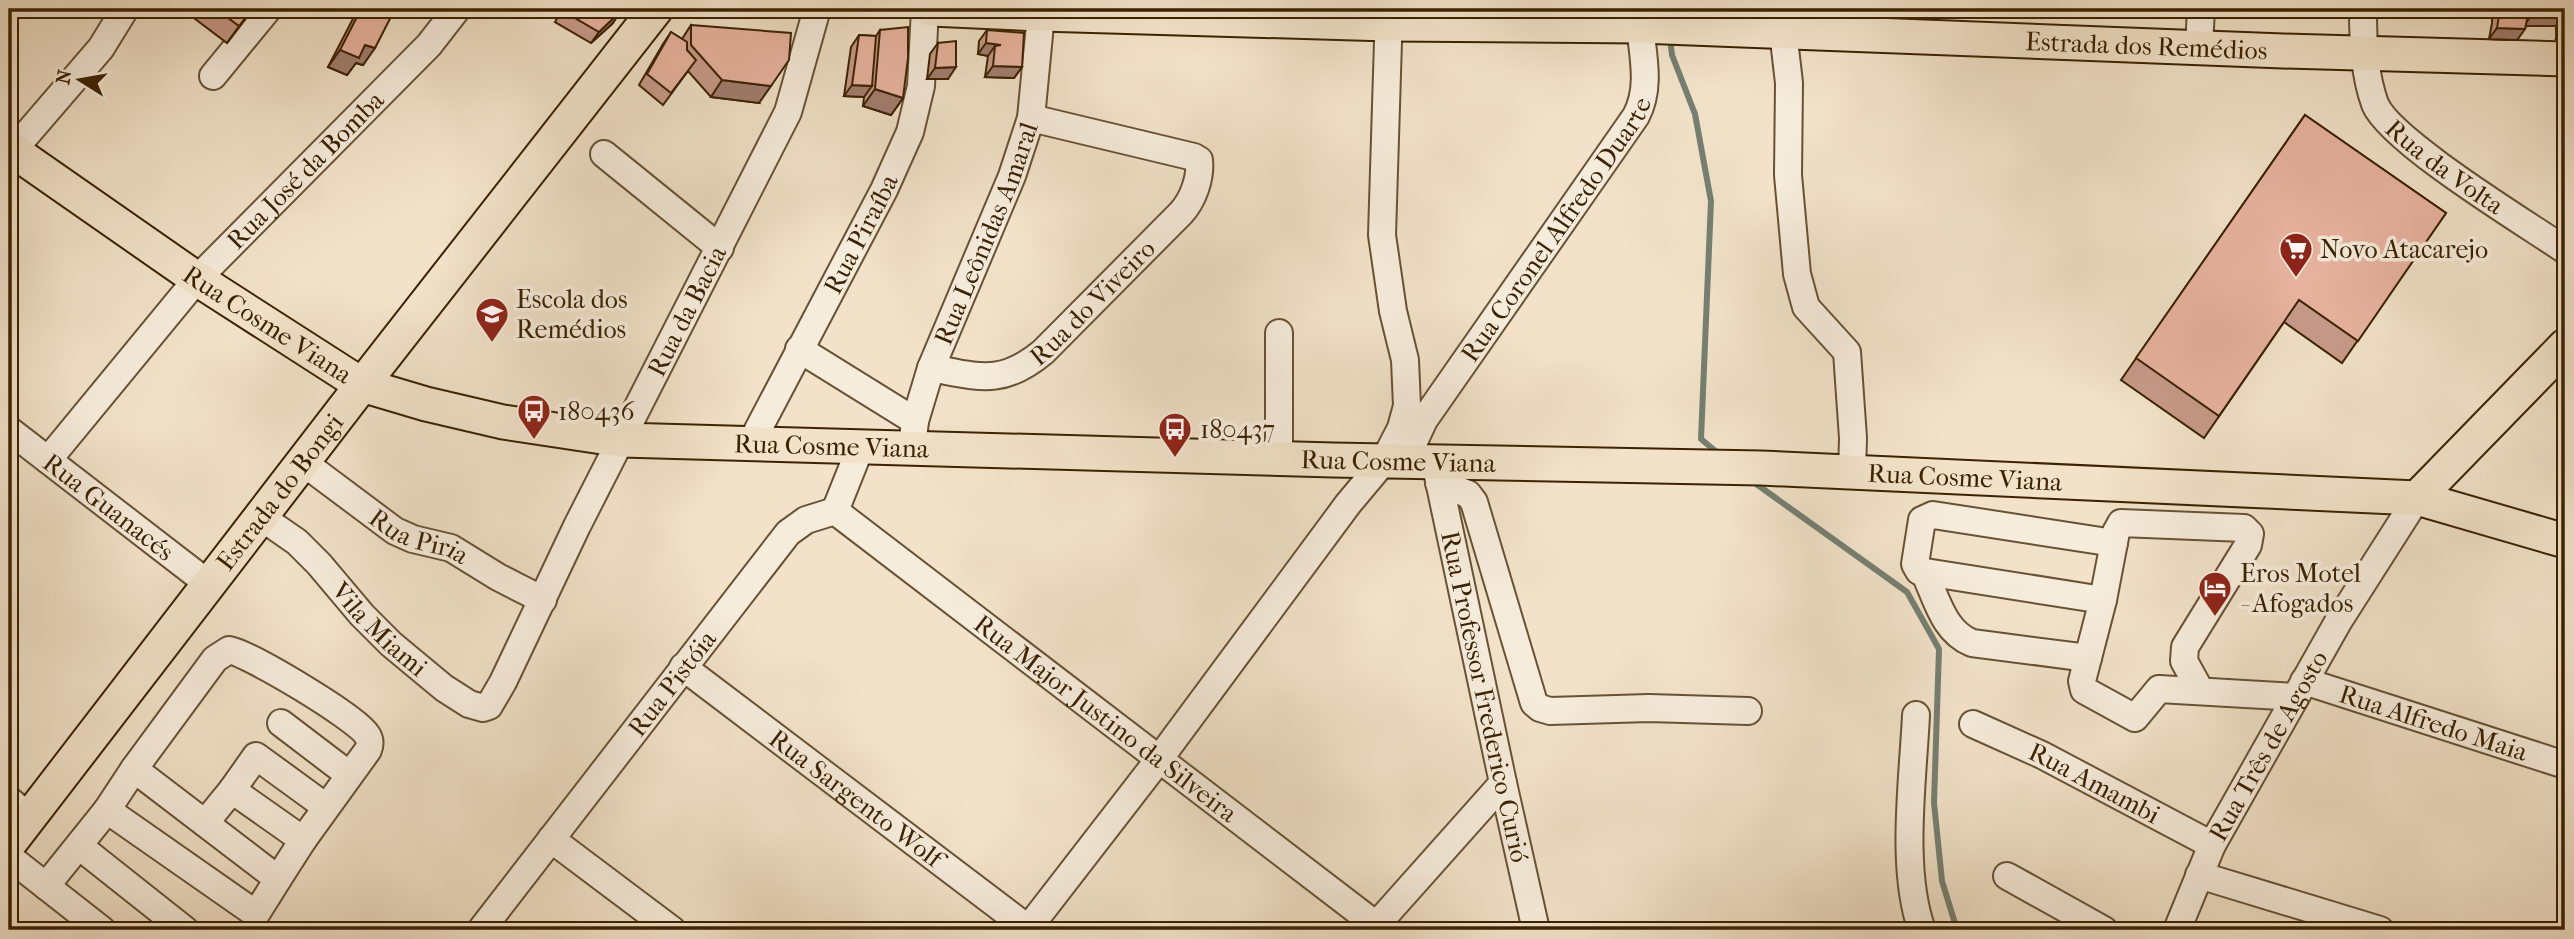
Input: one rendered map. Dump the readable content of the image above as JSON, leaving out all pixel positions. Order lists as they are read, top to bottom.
{
  "streets": {
    "main road": [
      "Estrada dos Remédios",
      "Rua Cosme Viana",
      "Estrada do Bongi",
      "Rua Três de Agosto"
    ],
    "street": [
      "Rua da Volta",
      "Rua José da Bomba",
      "Rua Coronel Alfredo Duarte",
      "Rua Piraíba",
      "Rua Leônidas Amaral",
      "Rua do Viveiro",
      "Rua da Bacia",
      "Rua Guanacés",
      "Rua Piria",
      "Vila Miami",
      "Rua Pistóia",
      "Rua Professor Frederico Curió",
      "Rua Major Justino da Silveira",
      "Rua Alfredo Maia",
      "Rua Amambi",
      "Rua Sargento Wolf"
    ]
  },
  "crossings": [
    ["Estrada dos Remédios", "Rua da Volta"],
    ["Estrada dos Remédios", "Rua Coronel Alfredo Duarte"],
    ["Estrada dos Remédios", "Rua Leônidas Amaral"],
    ["Rua José da Bomba", "Rua Cosme Viana"],
    ["Rua José da Bomba", "Rua Guanacés"],
    ["Rua Coronel Alfredo Duarte", "Rua Cosme Viana"],
    ["Rua Coronel Alfredo Duarte", "Rua Professor Frederico Curió"],
    ["Rua Coronel Alfredo Duarte", "Rua Major Justino da Silveira"],
    ["Rua Coronel Alfredo Duarte", "Rua Sargento Wolf"],
    ["Rua Piraíba", "Rua Cosme Viana"],
    ["Rua Leônidas Amaral", "Rua do Viveiro"],
    ["Rua Leônidas Amaral", "Rua Cosme Viana"],
    ["Rua da Bacia", "Rua Cosme Viana"],
    ["Rua da Bacia", "Rua Piria"],
    ["Rua da Bacia", "Vila Miami"],
    ["Rua Cosme Viana", "Estrada do Bongi"],
    ["Rua Cosme Viana", "Rua Professor Frederico Curió"],
    ["Rua Cosme Viana", "Rua Três de Agosto"],
    ["Estrada do Bongi", "Rua Guanacés"],
    ["Estrada do Bongi", "Rua Piria"],
    ["Estrada do Bongi", "Vila Miami"],
    ["Rua Pistóia", "Rua Major Justino da Silveira"],
    ["Rua Pistóia", "Rua Sargento Wolf"],
    ["Rua Alfredo Maia", "Rua Três de Agosto"],
    ["Rua Três de Agosto", "Rua Amambi"]
  ],
  "places": {
    "supermarket": ["Novo Atacarejo"],
    "school or university": ["Escola dos Remédios"],
    "bus stop": ["180436", "180437"],
    "hotel": ["Eros Motel - Afogados"]
  },
  "north": "left"
}
